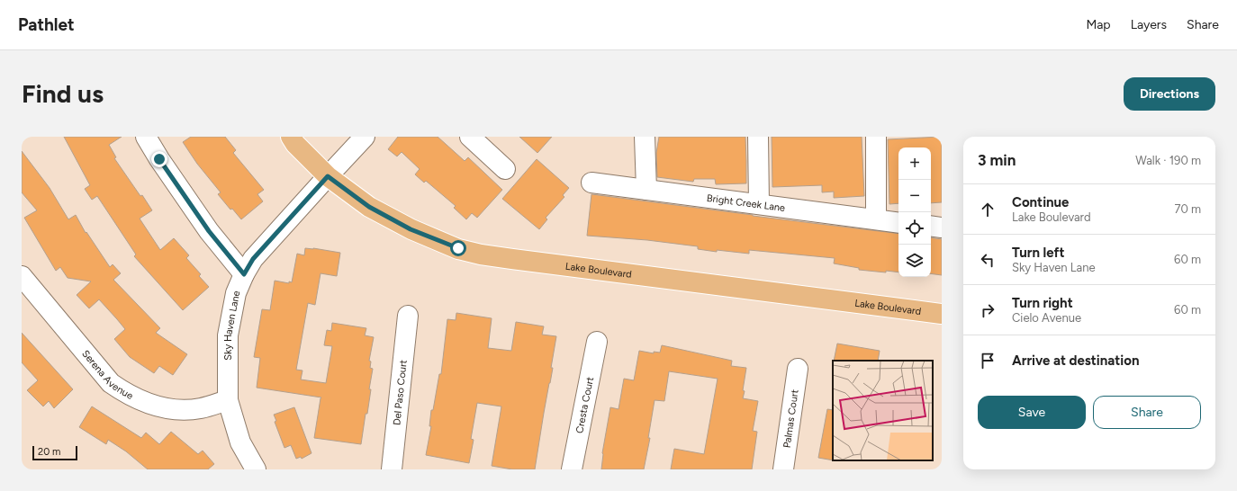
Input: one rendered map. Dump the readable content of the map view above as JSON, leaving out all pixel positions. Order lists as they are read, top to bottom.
{
  "streets": {
    "main road": ["Lake Boulevard"],
    "street": [
      "Bright Creek Lane",
      "Sky Haven Lane",
      "Serena Avenue",
      "Del Paso Court",
      "Cresta Court",
      "Palmas Court"
    ]
  },
  "crossings": [
    ["Lake Boulevard", "Sky Haven Lane"],
    ["Sky Haven Lane", "Serena Avenue"]
  ],
  "scale_bar": "20 m",
  "page": {
    "header": "Pathlet",
    "nav": ["Map", "Layers", "Share"],
    "buttons": [
      "Directions",
      ["Save", "Share"]
    ],
    "title": "Find us",
    "heading": ["3 min", "Walk · 190 m"],
    "map_buttons": ["+", "−"],
    "list": [
      ["Continue", "Lake Boulevard", "70 m"],
      ["Turn left", "Sky Haven Lane", "60 m"],
      ["Turn right", "Cielo Avenue", "60 m"],
      "Arrive at destination"
    ],
    "scale": "20 m"
  }
}
